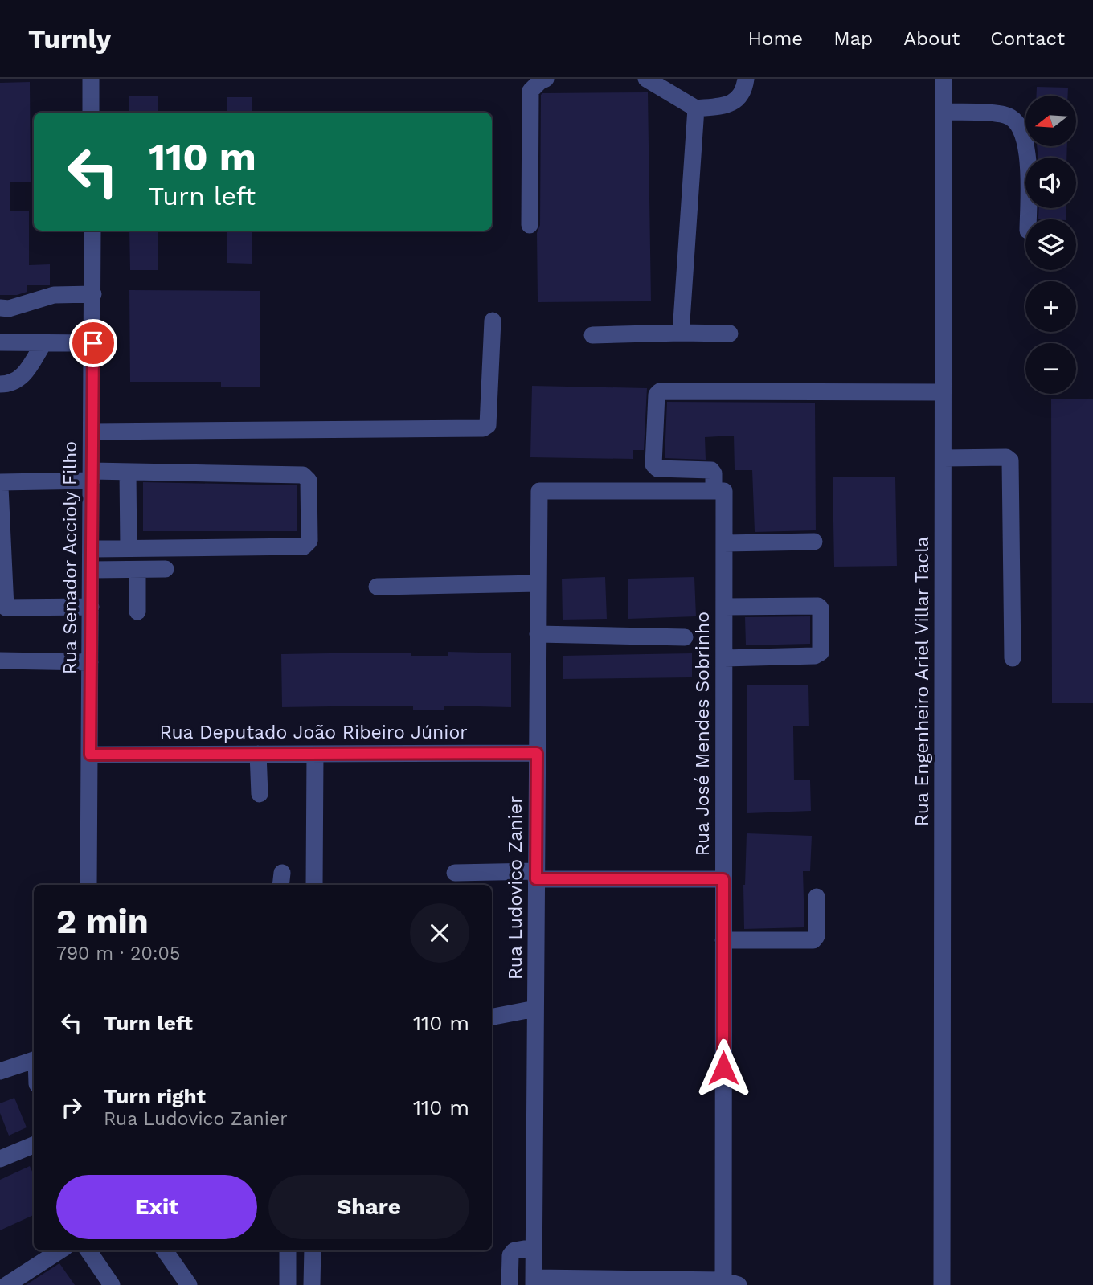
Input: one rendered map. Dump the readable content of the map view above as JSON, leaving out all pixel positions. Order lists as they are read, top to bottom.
{
  "streets": {
    "street": [
      "Rua Senador Accioly Filho",
      "Rua Engenheiro Ariel Villar Tacla",
      "Rua Deputado João Ribeiro Júnior",
      "Rua José Mendes Sobrinho",
      "Rua Ludovico Zanier"
    ]
  },
  "crossings": [
    ["Rua Senador Accioly Filho", "Rua Deputado João Ribeiro Júnior"],
    ["Rua Deputado João Ribeiro Júnior", "Rua Ludovico Zanier"],
    ["Rua José Mendes Sobrinho", "Rua Ludovico Zanier"]
  ],
  "north": "left",
  "page": {
    "header": "Turnly",
    "nav": [
      "Home",
      "Map",
      "About",
      "Contact"
    ],
    "map_buttons": ["+", "−"],
    "turn": ["110 m", "Turn left"],
    "heading": ["2 min", "790 m · 20:05"],
    "list": [
      {
        "name": "Turn left",
        "value": "110 m"
      },
      {
        "name": "Turn right",
        "note": "Rua Ludovico Zanier",
        "value": "110 m"
      }
    ],
    "buttons": ["Exit", "Share"]
  }
}
